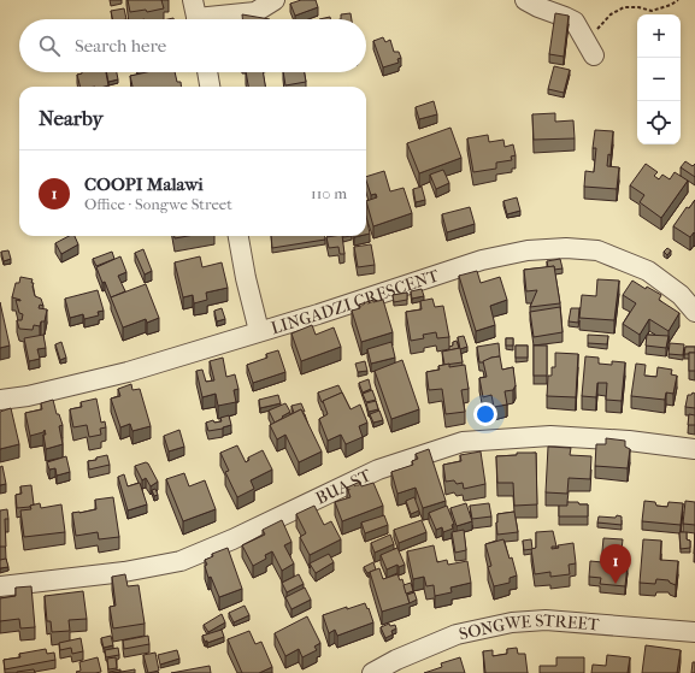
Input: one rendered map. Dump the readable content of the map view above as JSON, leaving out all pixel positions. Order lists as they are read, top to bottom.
{
  "streets": {
    "street": ["LINGADZI CRESCENT", "BUA ST", "SONGWE STREET"]
  },
  "page": {
    "map_buttons": ["+", "−"],
    "search": "Search here",
    "heading": "Nearby",
    "list": [
      {
        "mark": "1",
        "name": "COOPI Malawi",
        "note": "Office · Songwe Street",
        "value": "110 m"
      }
    ],
    "pins": "1"
  }
}
